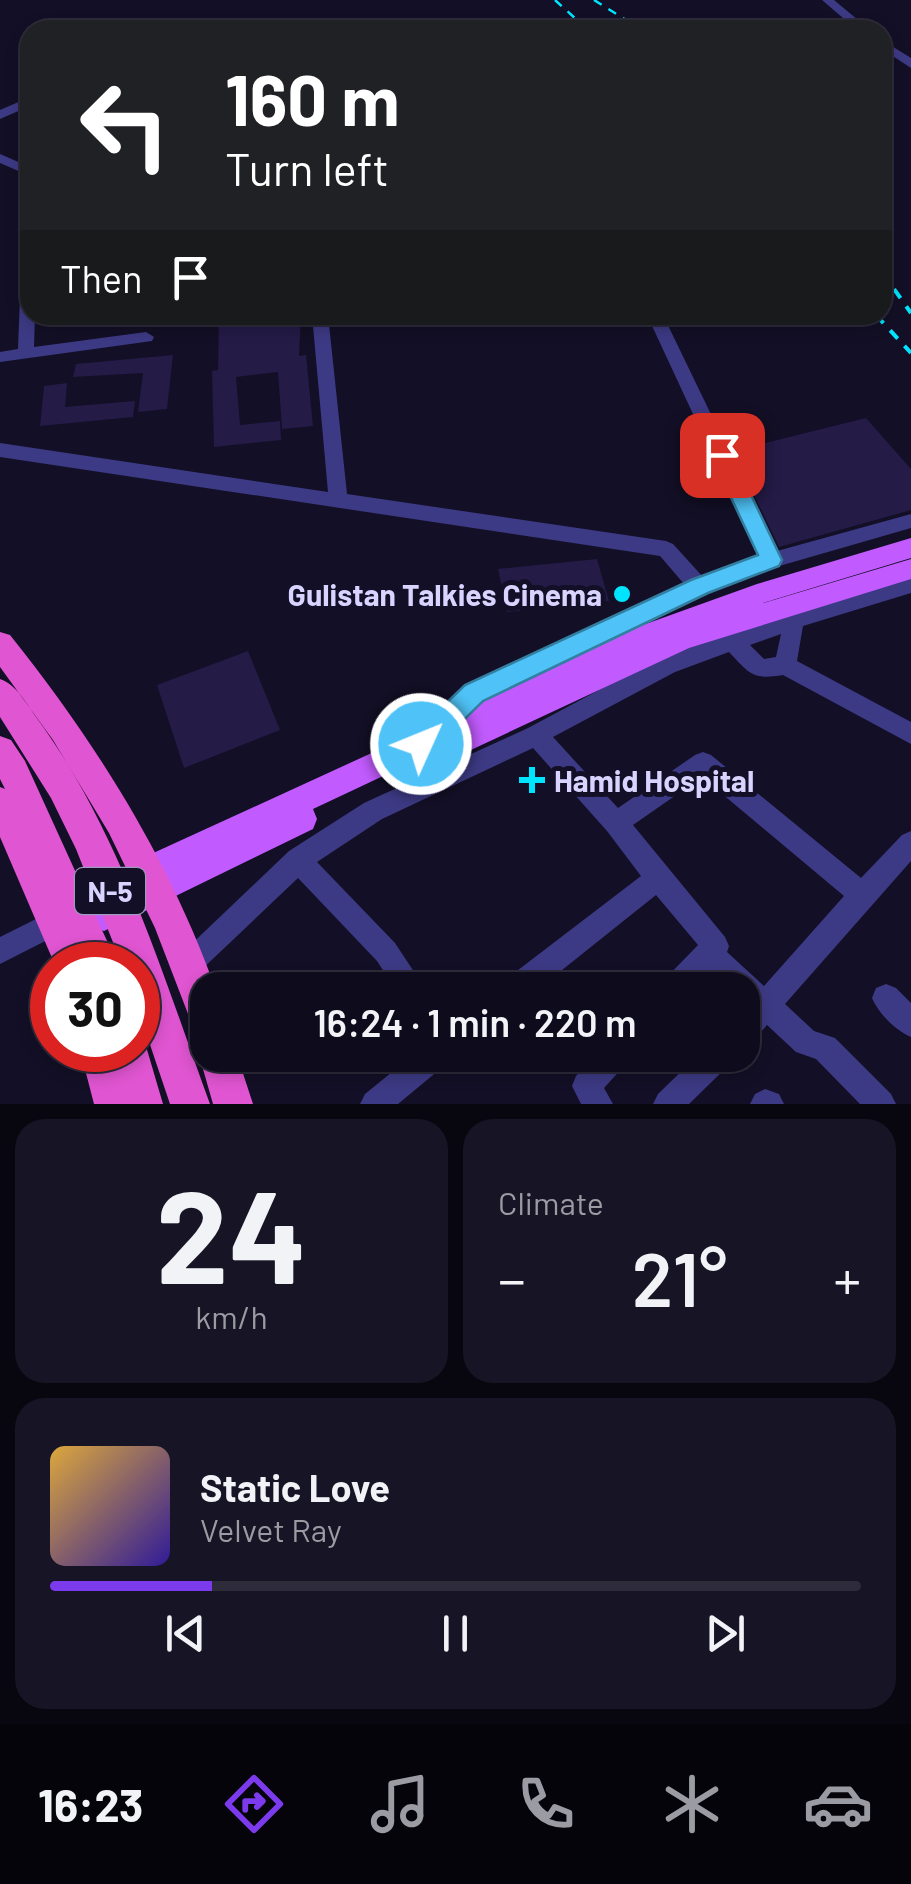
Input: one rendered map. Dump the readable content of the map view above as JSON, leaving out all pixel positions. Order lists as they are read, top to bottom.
{
  "streets": {
    "highway": ["N-5"]
  },
  "places": {
    "other": ["Gulistan Talkies Cinema"],
    "health": ["Hamid Hospital"]
  },
  "page": {
    "turn": ["160 m", "Turn left"],
    "then": "Then",
    "limit": "30",
    "trip": "16:24 · 1 min · 220 m",
    "tile": [
      ["24", "km/h"],
      "Climate"
    ],
    "heat": ["−", "21°", "+"],
    "song": ["Static Love", "Velvet Ray"],
    "tabs": "16:23"
  }
}
